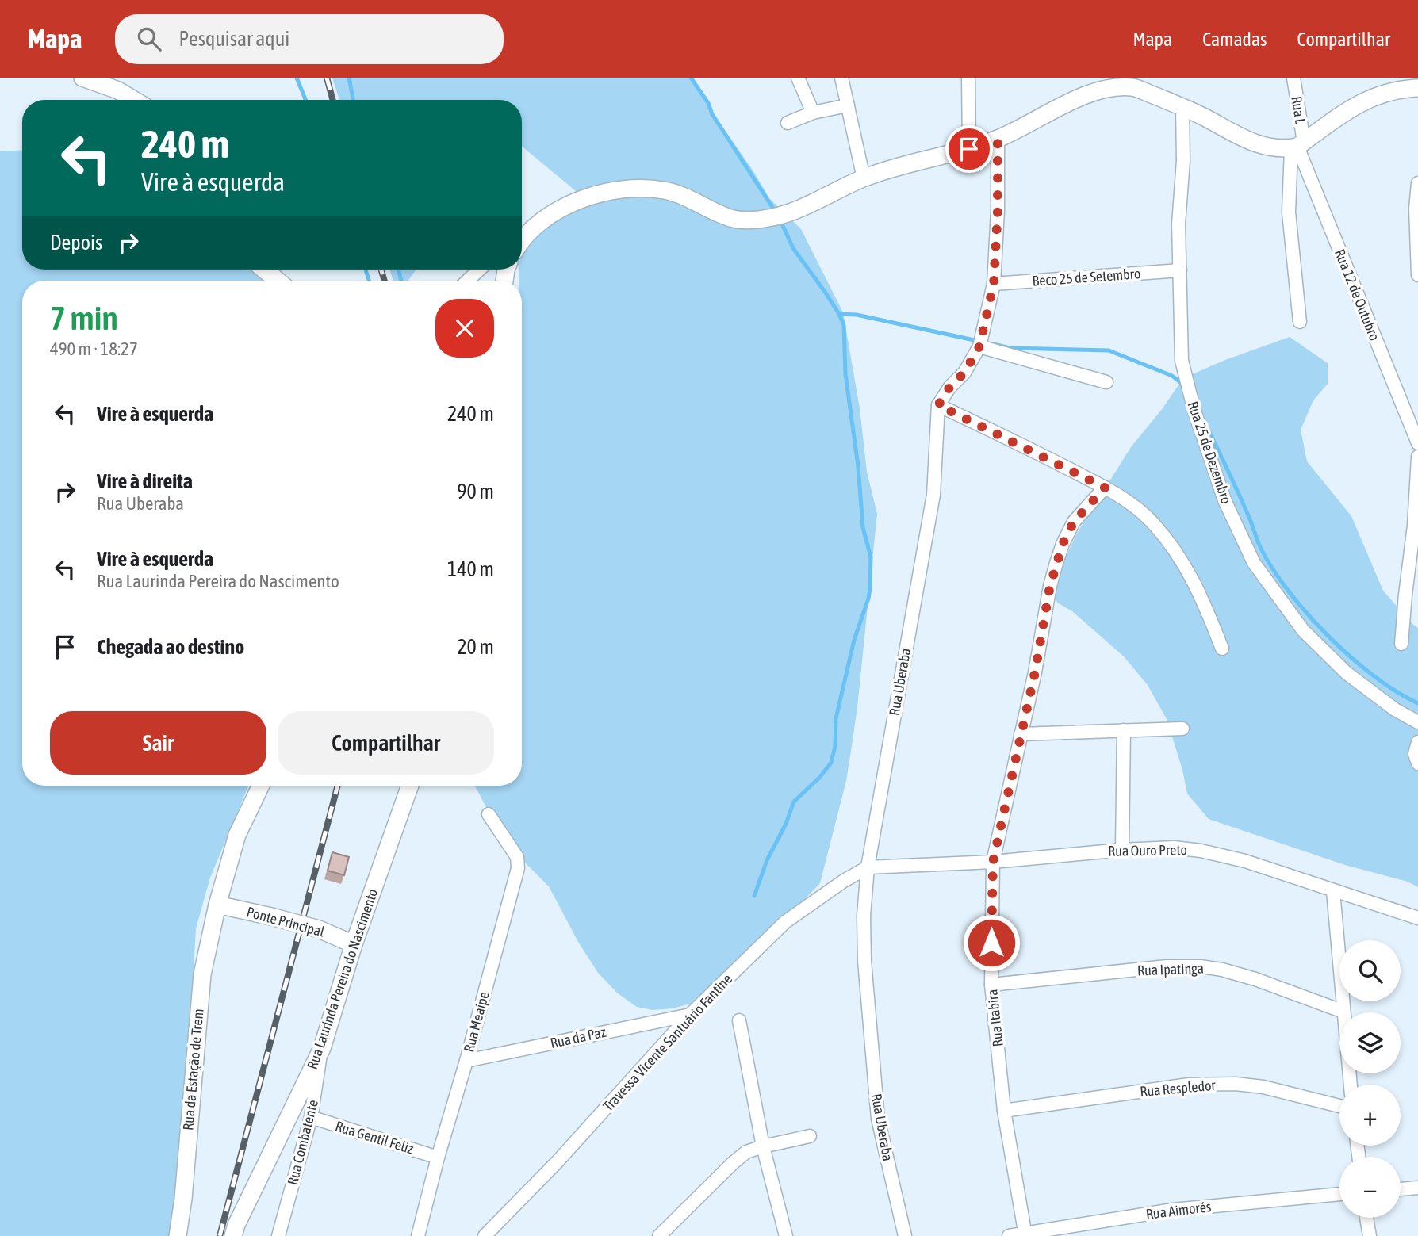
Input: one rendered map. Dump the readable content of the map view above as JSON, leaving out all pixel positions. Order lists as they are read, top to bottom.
{
  "streets": {
    "street": [
      "Rua L",
      "Beco 25 de Setembro",
      "Rua 12 de Outubro",
      "Rua 25 de Dezembro",
      "Rua Uberaba",
      "Rua Ouro Preto",
      "Ponte Principal",
      "Rua Ipatinga",
      "Rua Laurinda Pereira do Nascimento",
      "Rua Itabira",
      "Rua Meaípe",
      "Rua da Paz",
      "Travessa Vicente Santuário Fantine",
      "Rua da Estação de Trem",
      "Rua Respledor",
      "Rua Gentil Feliz",
      "Rua Combatente",
      "Rua Aimorés"
    ]
  },
  "crossings": [
    ["Rua L", "Rua 12 de Outubro"],
    ["Beco 25 de Setembro", "Rua 25 de Dezembro"],
    ["Rua Uberaba", "Rua Ouro Preto"],
    ["Rua Uberaba", "Travessa Vicente Santuário Fantine"],
    ["Rua Ouro Preto", "Rua Itabira"],
    ["Rua Ouro Preto", "Travessa Vicente Santuário Fantine"],
    ["Ponte Principal", "Rua Laurinda Pereira do Nascimento"],
    ["Ponte Principal", "Rua da Estação de Trem"],
    ["Rua Ipatinga", "Rua Itabira"],
    ["Rua Laurinda Pereira do Nascimento", "Rua Combatente"],
    ["Rua Itabira", "Rua Respledor"],
    ["Rua Itabira", "Rua Aimorés"],
    ["Rua Meaípe", "Rua da Paz"],
    ["Rua Meaípe", "Rua Gentil Feliz"],
    ["Rua da Paz", "Travessa Vicente Santuário Fantine"],
    ["Rua Gentil Feliz", "Rua Combatente"]
  ],
  "page": {
    "header": "Mapa",
    "search": "Pesquisar aqui",
    "nav": ["Mapa", "Camadas", "Compartilhar"],
    "turn": ["240 m", "Vire à esquerda"],
    "then": "Depois",
    "heading": ["7 min", "490 m · 18:27"],
    "list": [
      {
        "name": "Vire à esquerda",
        "value": "240 m"
      },
      {
        "name": "Vire à direita",
        "note": "Rua Uberaba",
        "value": "90 m"
      },
      {
        "name": "Vire à esquerda",
        "note": "Rua Laurinda Pereira do Nascimento",
        "value": "140 m"
      },
      {
        "name": "Chegada ao destino",
        "value": "20 m"
      }
    ],
    "buttons": ["Sair", "Compartilhar"],
    "map_buttons": ["+", "−"]
  }
}
